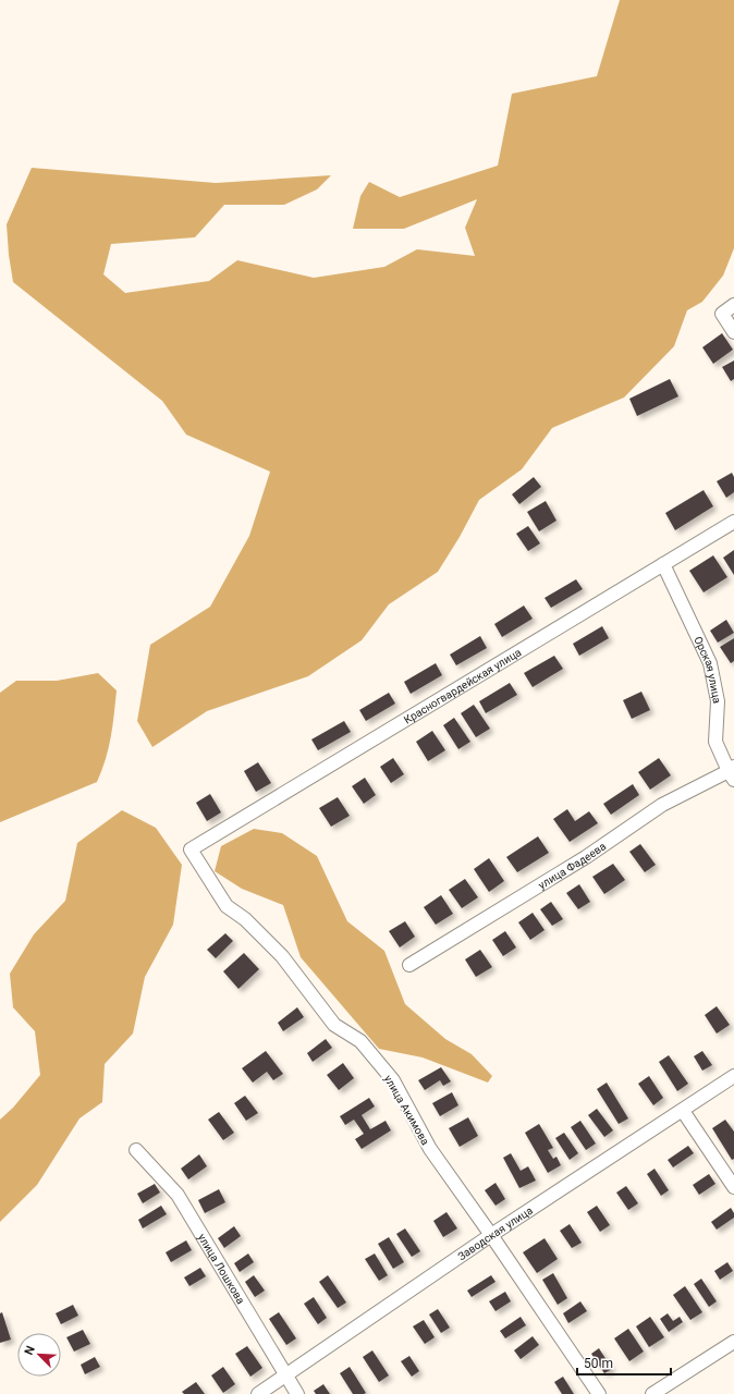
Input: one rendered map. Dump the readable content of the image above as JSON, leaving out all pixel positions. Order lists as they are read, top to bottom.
{
  "streets": {
    "street": [
      "Орская улица",
      "Красногвардейская улица",
      "улица Фадеева",
      "улица Акимова",
      "Заводская улица",
      "улица Лошкова"
    ]
  },
  "crossings": [
    ["Орская улица", "Красногвардейская улица"],
    ["Орская улица", "улица Фадеева"],
    ["Красногвардейская улица", "улица Акимова"],
    ["улица Акимова", "Заводская улица"],
    ["Заводская улица", "улица Лошкова"]
  ],
  "scale_bar": "50 m",
  "north": "top left"
}
